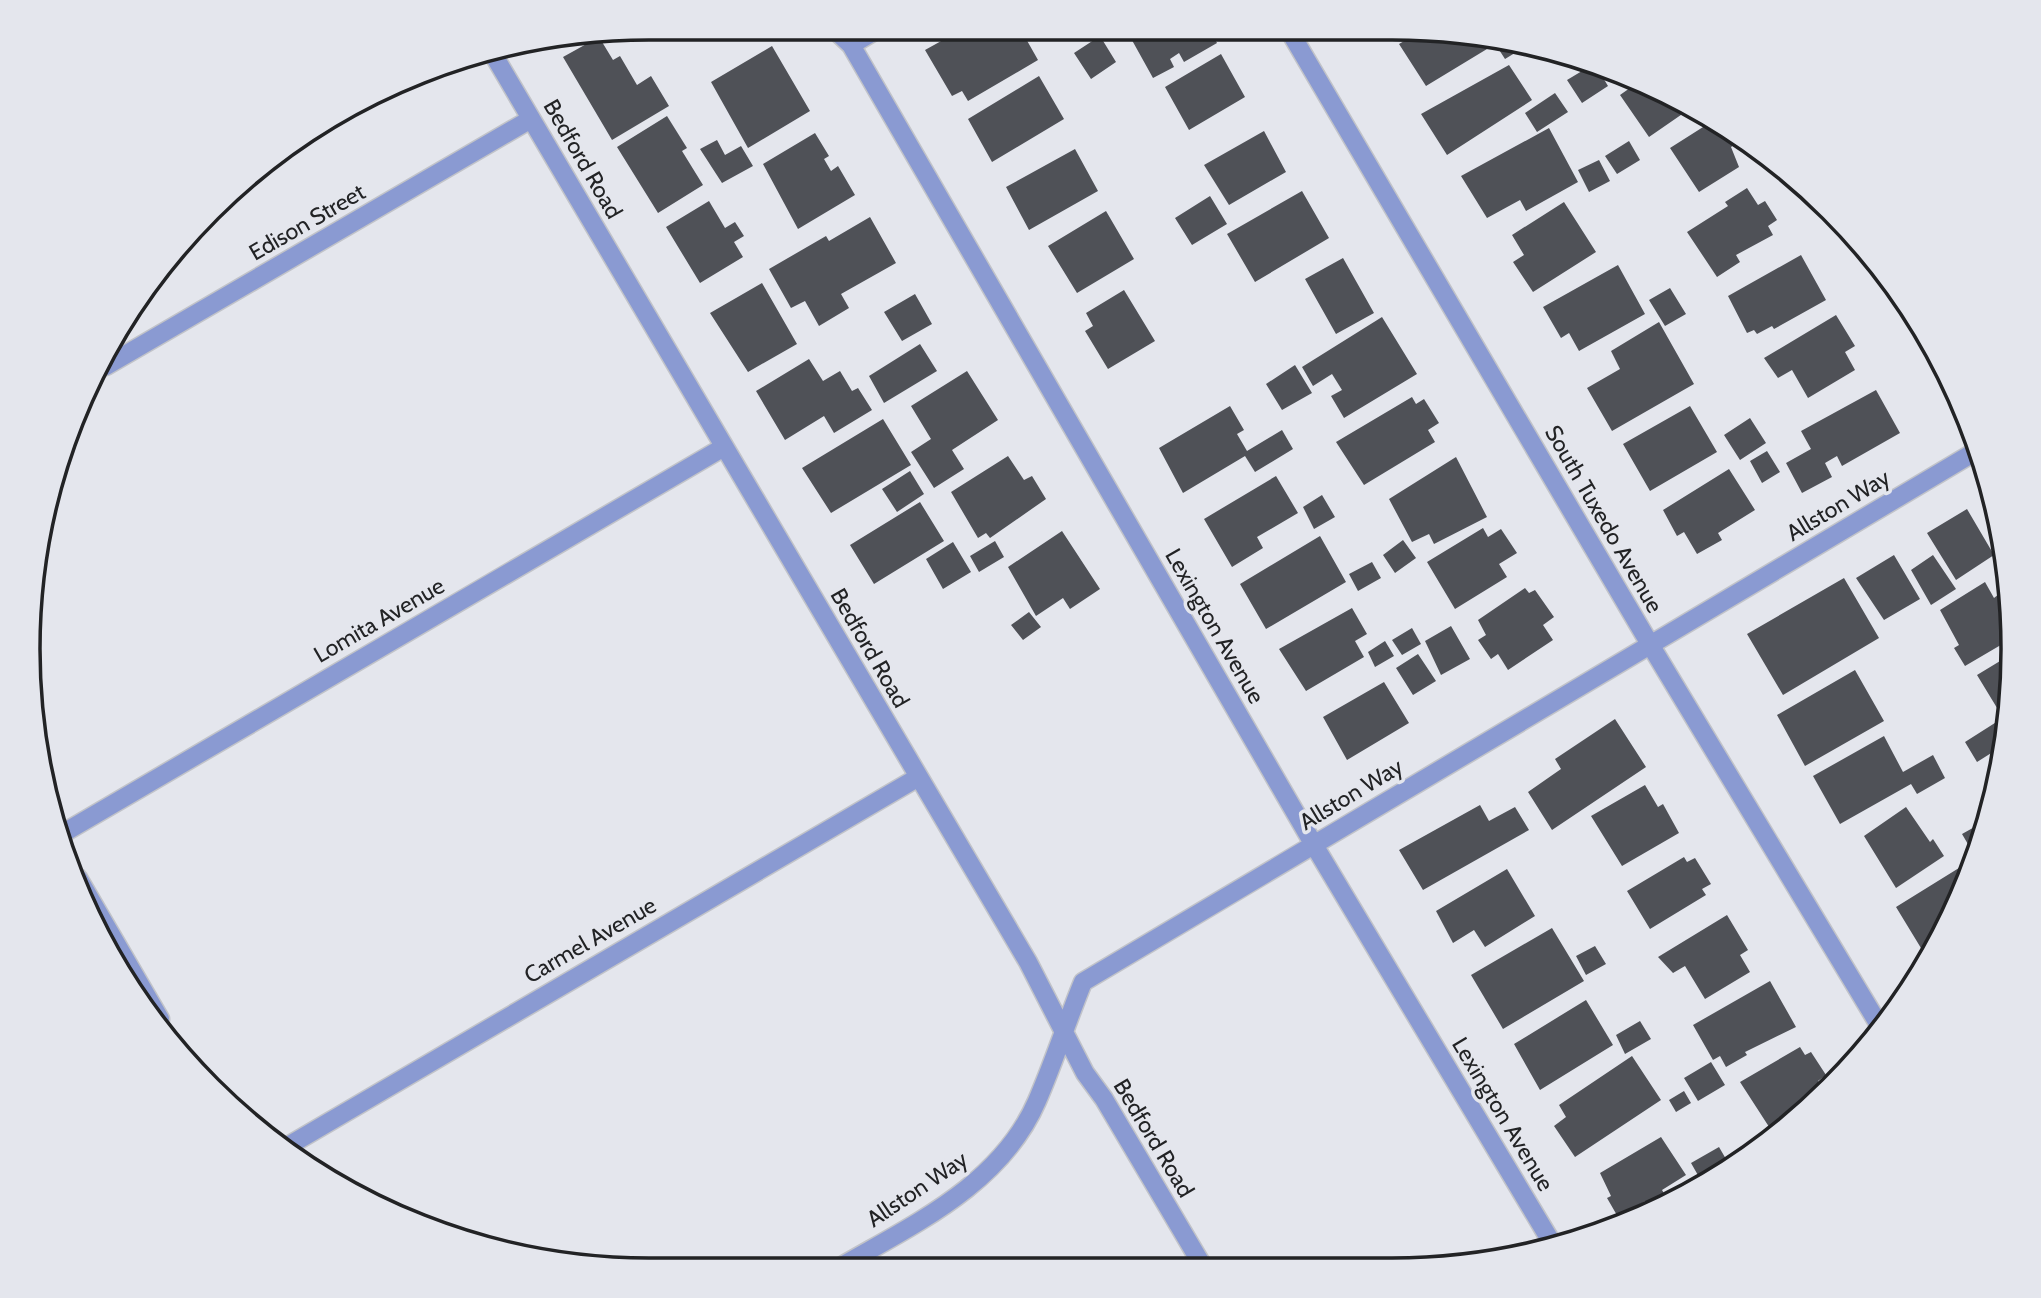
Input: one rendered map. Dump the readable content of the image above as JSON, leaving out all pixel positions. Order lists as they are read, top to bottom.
{
  "streets": {
    "street": [
      "Bedford Road",
      "Edison Street",
      "Allston Way",
      "South Tuxedo Avenue",
      "Lomita Avenue",
      "Lexington Avenue",
      "Carmel Avenue"
    ]
  },
  "crossings": [
    ["Bedford Road", "Edison Street"],
    ["Bedford Road", "Allston Way"],
    ["Bedford Road", "Lomita Avenue"],
    ["Bedford Road", "Carmel Avenue"],
    ["Allston Way", "South Tuxedo Avenue"],
    ["Allston Way", "Lexington Avenue"]
  ]
}
